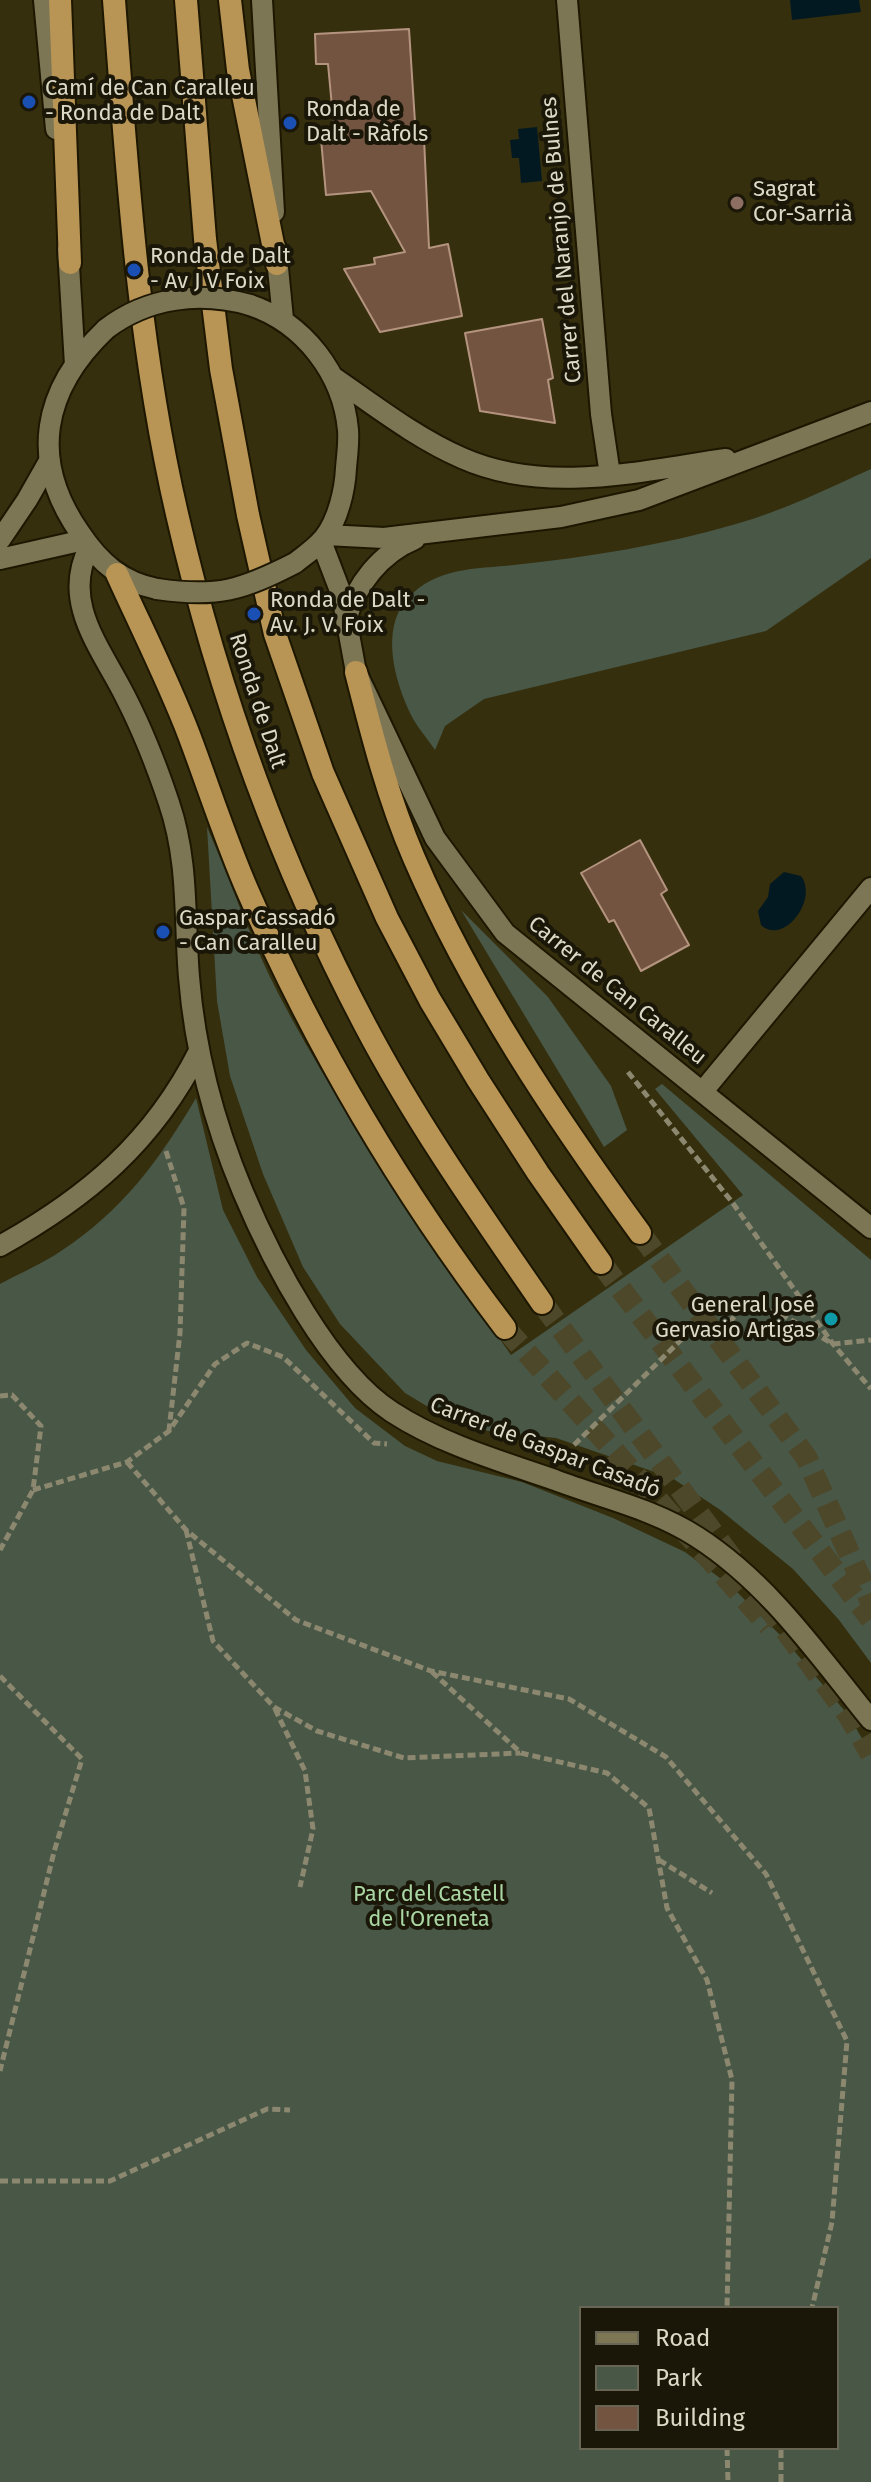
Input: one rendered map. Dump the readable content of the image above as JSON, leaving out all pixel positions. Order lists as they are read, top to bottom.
{
  "streets": {
    "highway": ["Ronda de Dalt"],
    "street": ["Carrer del Naranjo de Bulnes", "Carrer de Can Caralleu", "Carrer de Gaspar Casadó"]
  },
  "parks": ["Parc del Castell de l'Oreneta"],
  "places": [
    "Camí de Can Caralleu - Ronda de Dalt",
    "Ronda de Dalt - Ràfols",
    "Sagrat Cor-Sarrià",
    "Ronda de Dalt - Av J V Foix",
    "Ronda de Dalt - Av. J. V. Foix",
    "Gaspar Cassadó - Can Caralleu",
    "General José Gervasio Artigas"
  ],
  "legend": ["Road", "Park", "Building"]
}
